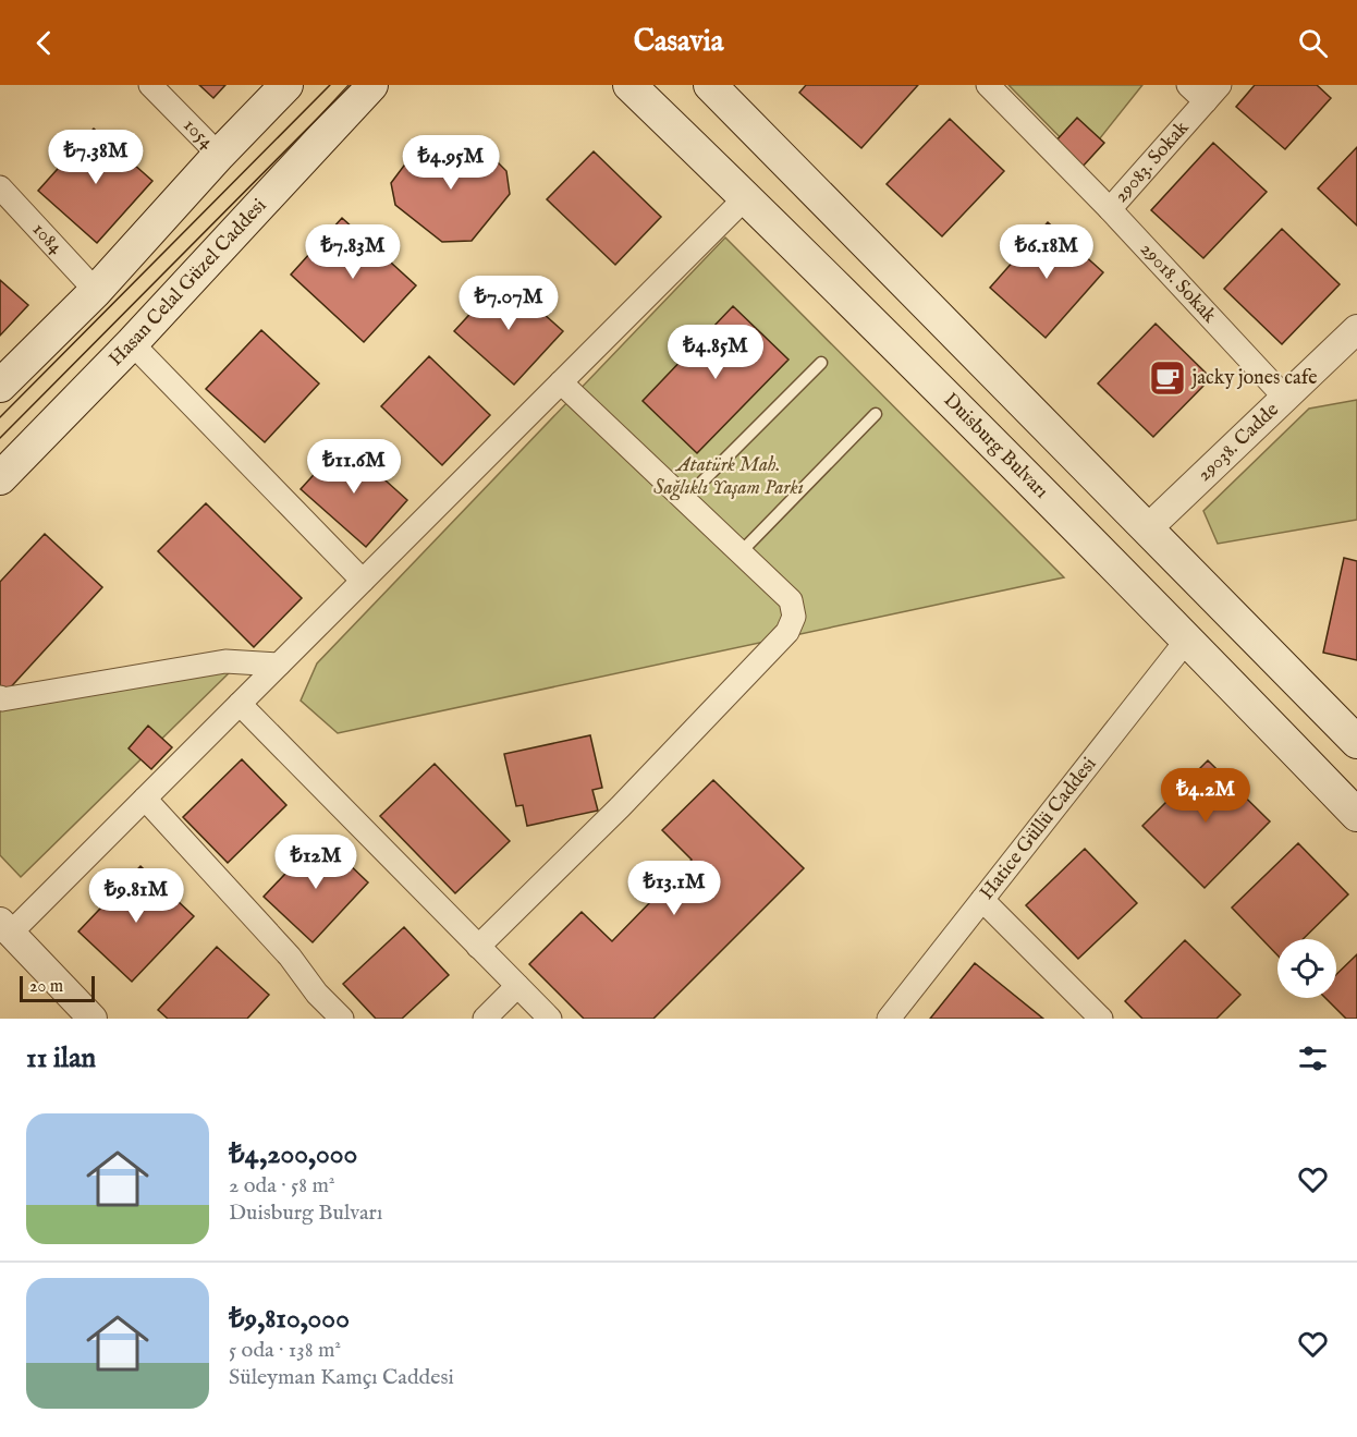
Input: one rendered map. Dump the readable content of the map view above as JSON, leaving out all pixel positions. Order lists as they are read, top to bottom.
{
  "streets": {
    "main road": ["Hasan Celal Güzel Caddesi", "Duisburg Bulvarı"],
    "street": [
      "1054",
      "29083. Sokak",
      "1084",
      "29018. Sokak",
      "29038. Cadde",
      "Hatice Güllü Caddesi"
    ]
  },
  "crossings": [
    ["29083. Sokak", "29018. Sokak"],
    ["29018. Sokak", "29038. Cadde"],
    ["Duisburg Bulvarı", "Hatice Güllü Caddesi"]
  ],
  "parks": ["Atatürk Mah. Sağlıklı Yaşam Parkı"],
  "places": {
    "cafe": ["jacky jones cafe"]
  },
  "scale_bar": "20 m",
  "page": {
    "header": "Casavia",
    "price": [
      "₺7.38M",
      "₺4.95M",
      "₺7.83M",
      "₺6.18M",
      "₺7.07M",
      "₺4.85M",
      "₺11.6M",
      "₺4.2M",
      "₺12M",
      "₺13.1M",
      "₺9.81M"
    ],
    "scale": "20 m",
    "heading": "11 ilan",
    "list": [
      {
        "name": "₺4,200,000",
        "note": "2 oda · 58 m² · Duisburg Bulvarı"
      },
      {
        "name": "₺9,810,000",
        "note": "5 oda · 138 m² · Süleyman Kamçı Caddesi"
      }
    ]
  }
}
